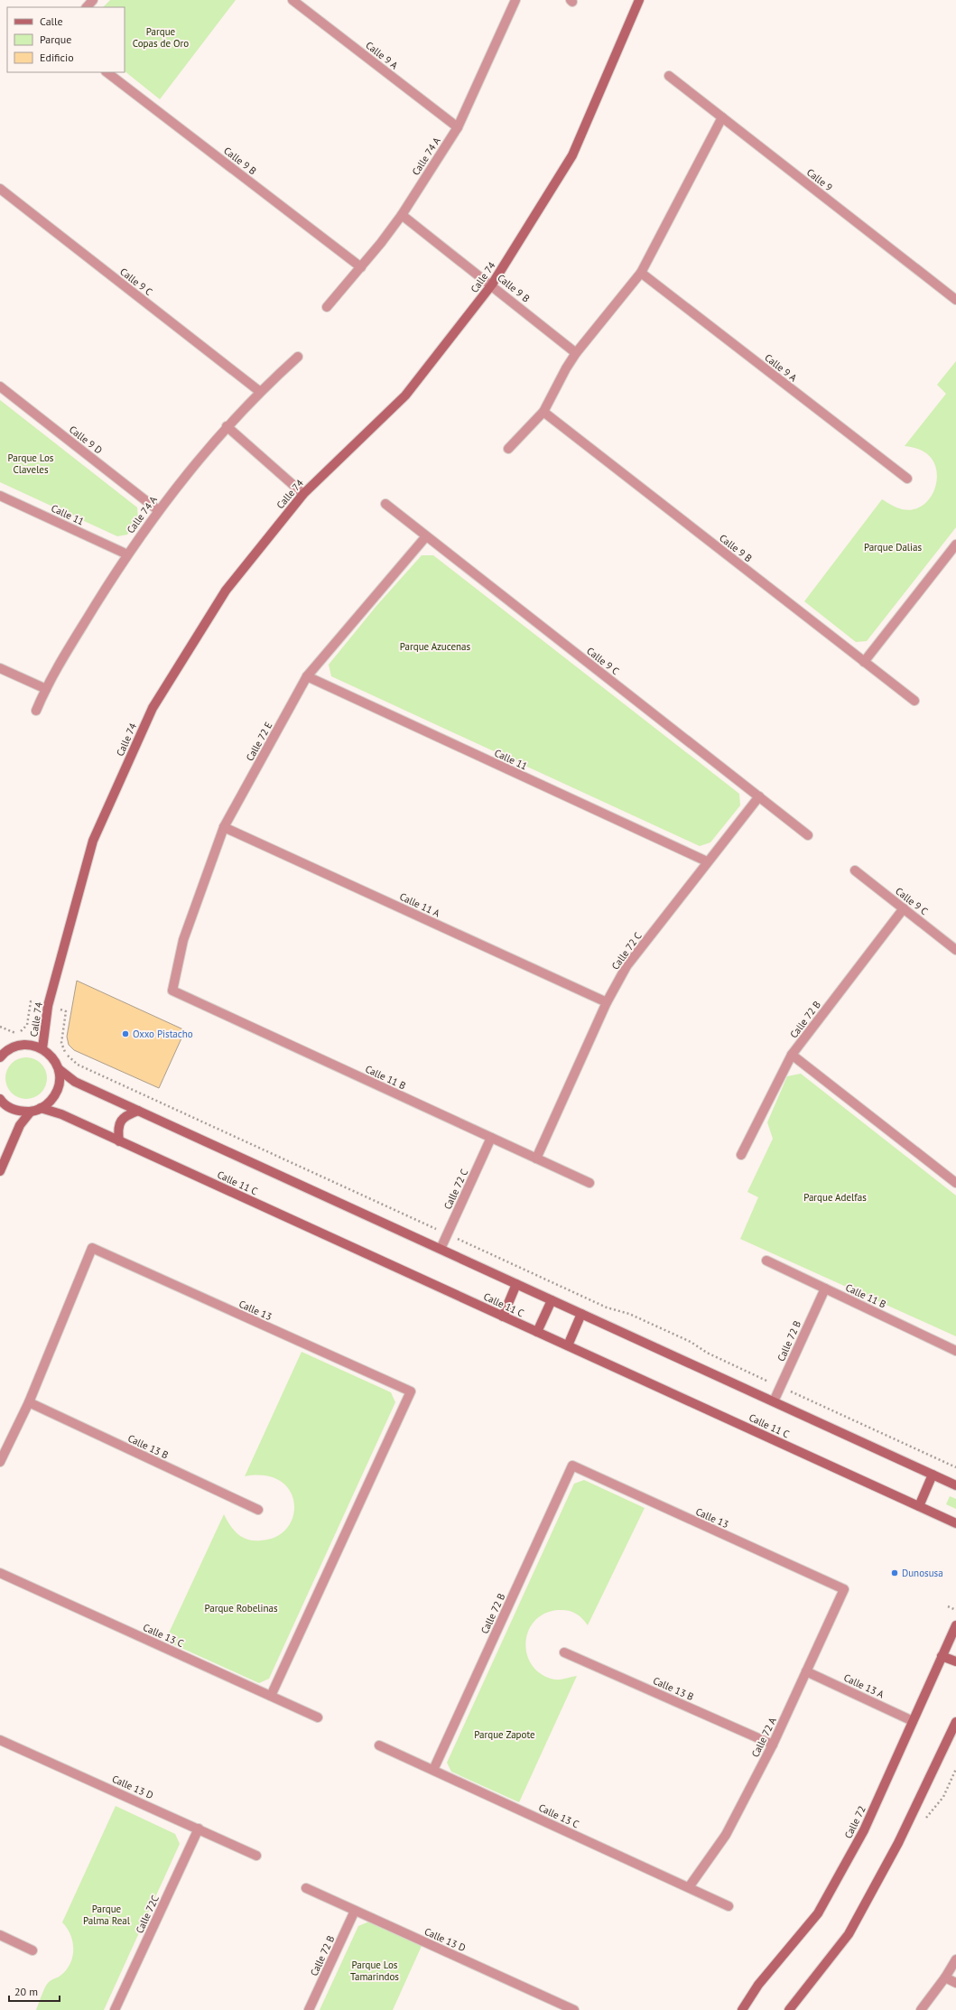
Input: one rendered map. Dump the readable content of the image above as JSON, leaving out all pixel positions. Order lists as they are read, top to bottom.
{
  "streets": {
    "main road": ["Calle 74", "Calle 11 C", "Calle 72"],
    "street": [
      "Calle 9 A",
      "Calle 74 A",
      "Calle 9 B",
      "Calle 9",
      "Calle 9 C",
      "Calle 9 D",
      "Calle 11",
      "Calle 72 E",
      "Calle 11 A",
      "Calle 72 C",
      "Calle 72 B",
      "Calle 11 B",
      "Calle 13",
      "Calle 13 B",
      "Calle 13 C",
      "Calle 13 A",
      "Calle 72 A",
      "Calle 13 D",
      "Calle 72C"
    ]
  },
  "crossings": [
    ["Calle 9 A", "Calle 74 A"],
    ["Calle 74 A", "Calle 9 B"],
    ["Calle 74 A", "Calle 9 C"],
    ["Calle 74 A", "Calle 9 D"],
    ["Calle 74 A", "Calle 11"],
    ["Calle 9 B", "Calle 74"],
    ["Calle 9 C", "Calle 72 E"],
    ["Calle 9 C", "Calle 72 C"],
    ["Calle 9 C", "Calle 72 B"],
    ["Calle 11", "Calle 72 E"],
    ["Calle 11", "Calle 72 C"],
    ["Calle 72 E", "Calle 11 A"],
    ["Calle 72 E", "Calle 11 B"],
    ["Calle 11 A", "Calle 72 C"],
    ["Calle 72 C", "Calle 11 B"],
    ["Calle 72 B", "Calle 11 B"],
    ["Calle 72 B", "Calle 13"],
    ["Calle 72 B", "Calle 13 C"],
    ["Calle 72 B", "Calle 13 D"],
    ["Calle 13", "Calle 13 B"],
    ["Calle 13", "Calle 13 C"],
    ["Calle 13", "Calle 72 A"],
    ["Calle 13 B", "Calle 72 A"],
    ["Calle 13 C", "Calle 72 A"],
    ["Calle 13 A", "Calle 72 A"],
    ["Calle 13 A", "Calle 72"],
    ["Calle 13 D", "Calle 72C"]
  ],
  "parks": [
    "Parque Copas de Oro",
    "Parque Los Claveles",
    "Parque Dalias",
    "Parque Azucenas",
    "Parque Adelfas",
    "Parque Robelinas",
    "Parque Zapote",
    "Parque Palma Real",
    "Parque Los Tamarindos"
  ],
  "places": ["Oxxo Pistacho", "Dunosusa"],
  "legend": ["Calle", "Parque", "Edificio"],
  "scale_bar": "20 m"
}
